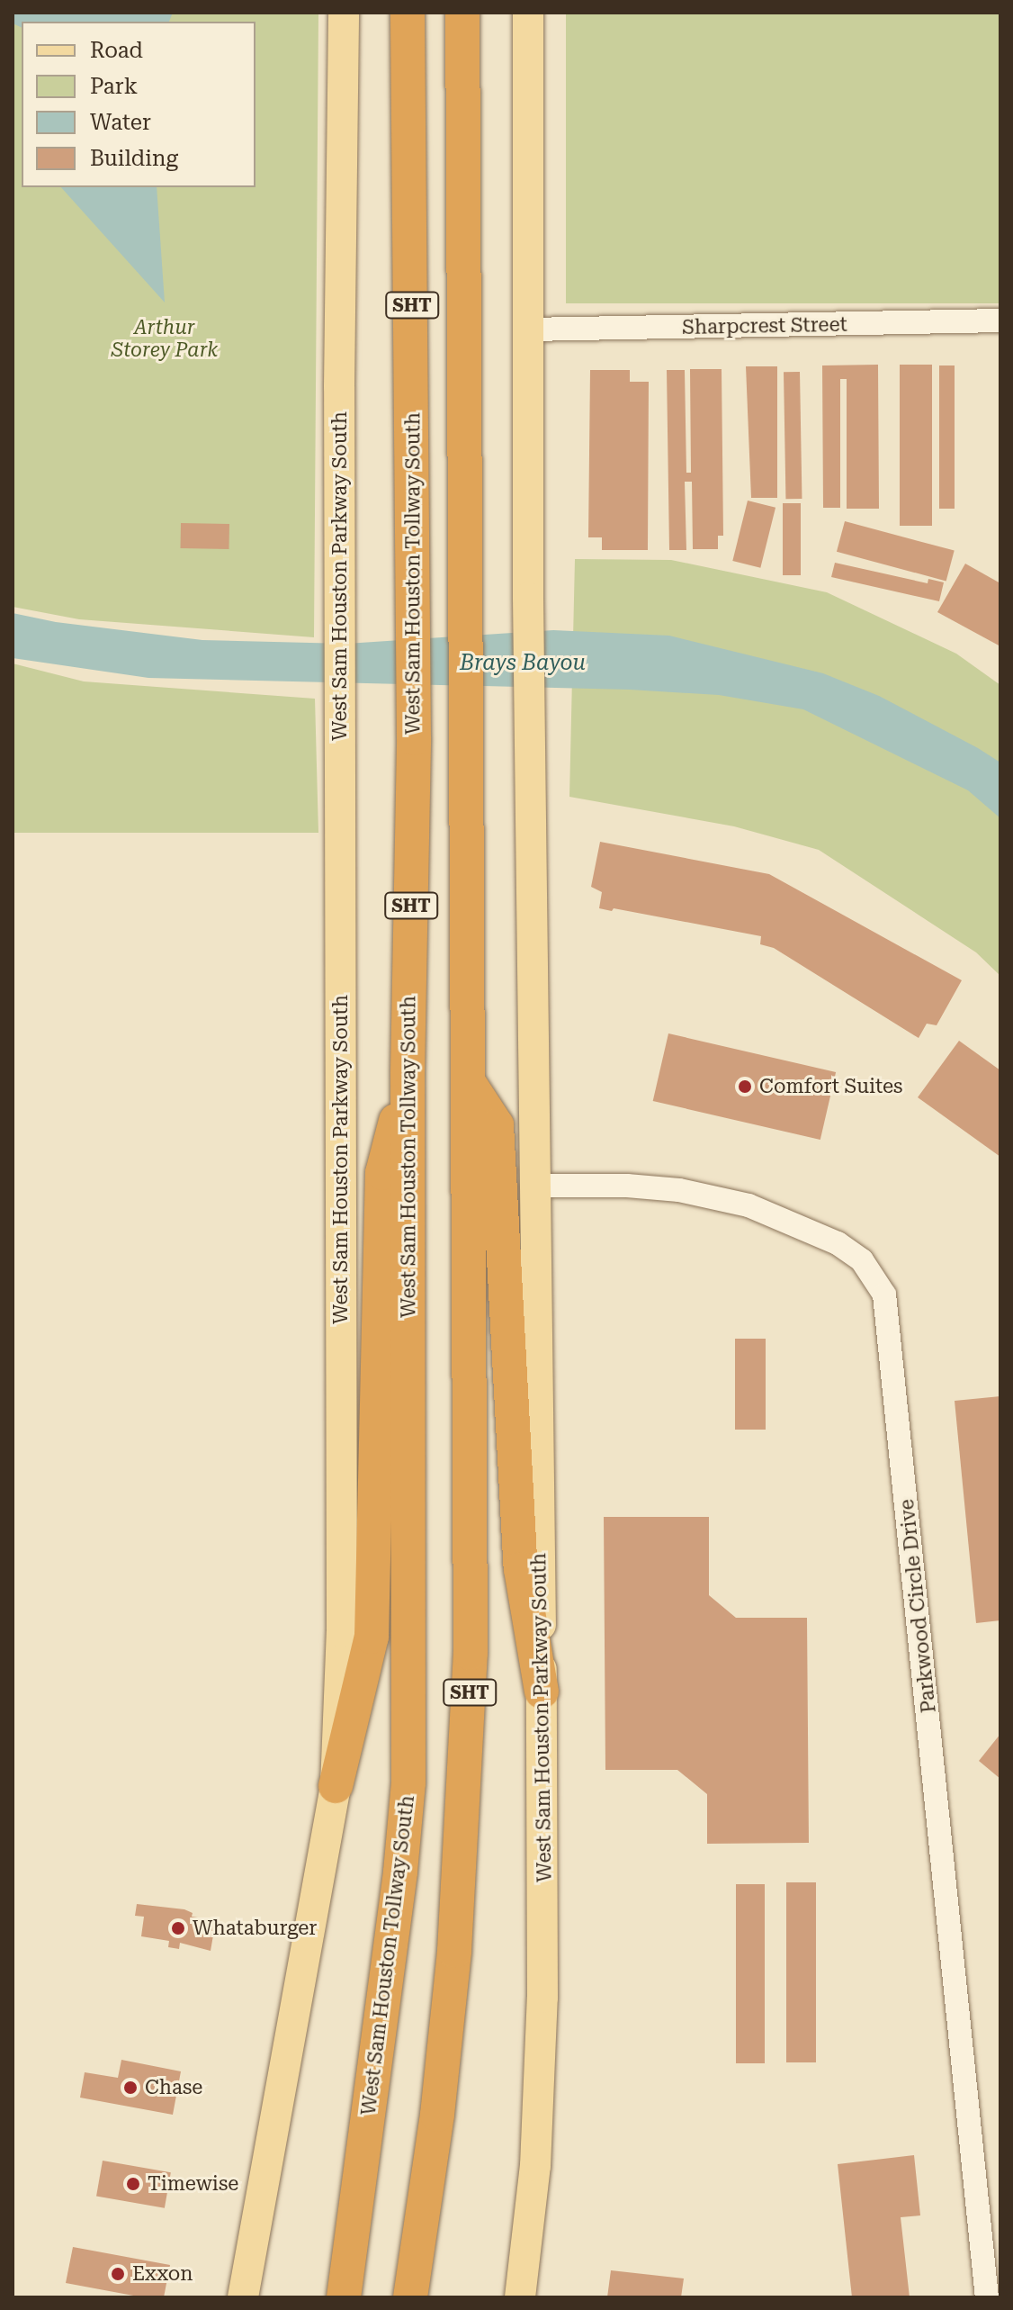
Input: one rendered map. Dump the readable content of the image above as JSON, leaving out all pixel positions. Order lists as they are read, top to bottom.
{
  "streets": {
    "highway": ["SHT", "West Sam Houston Tollway South"],
    "main road": ["West Sam Houston Parkway South"],
    "street": ["Sharpcrest Street", "Parkwood Circle Drive"]
  },
  "crossings": [
    ["Sharpcrest Street", "West Sam Houston Parkway South"],
    ["West Sam Houston Parkway South", "Parkwood Circle Drive"]
  ],
  "water": ["Brays Bayou"],
  "parks": ["Arthur Storey Park"],
  "places": [
    "Comfort Suites",
    "Whataburger",
    "Chase",
    "Timewise",
    "Exxon"
  ],
  "legend": [
    "Road",
    "Park",
    "Water",
    "Building"
  ]
}
